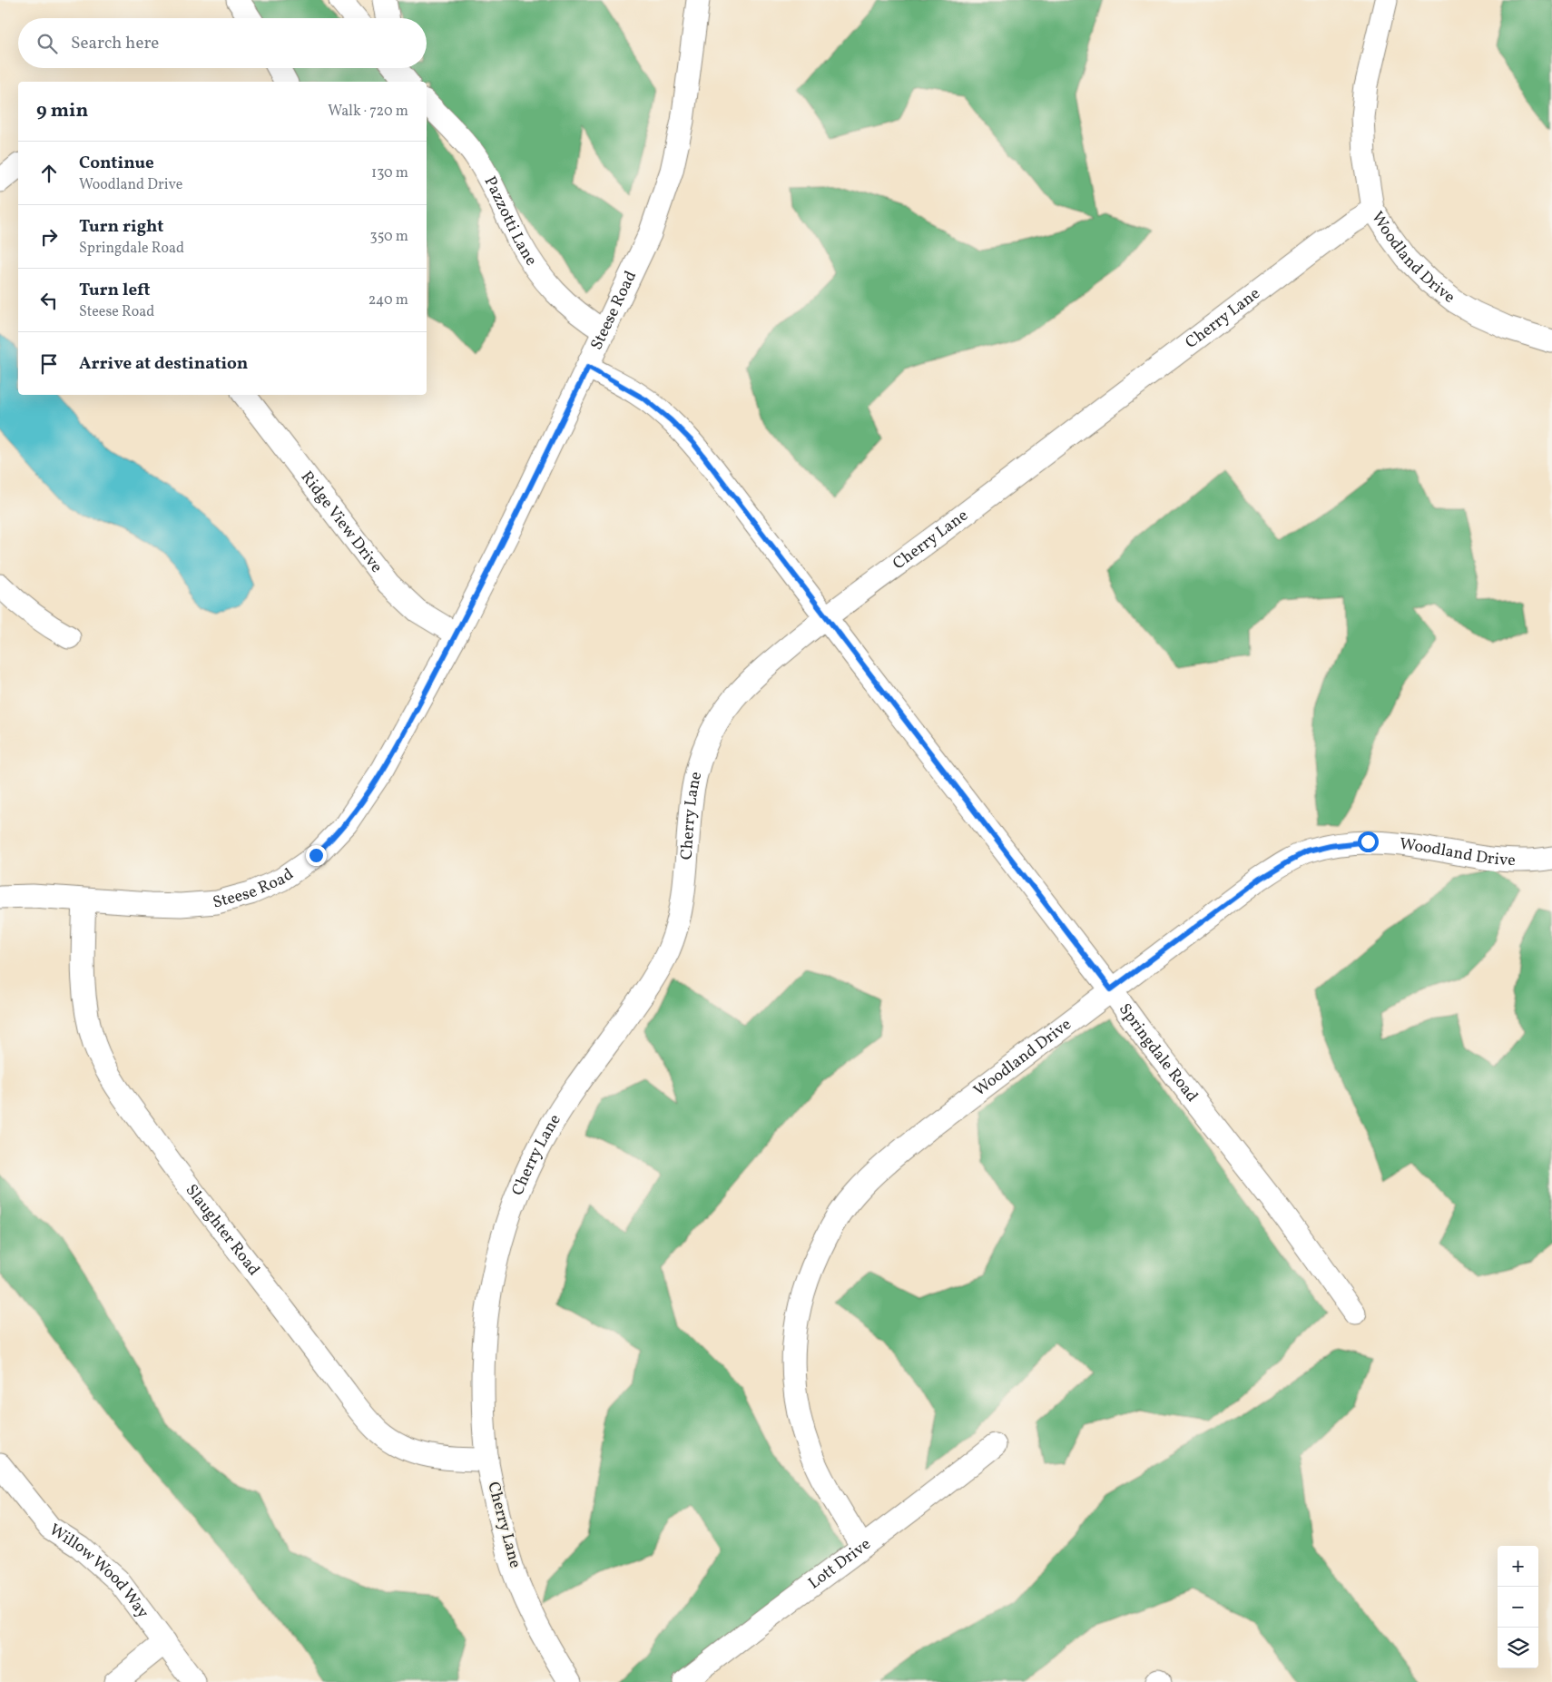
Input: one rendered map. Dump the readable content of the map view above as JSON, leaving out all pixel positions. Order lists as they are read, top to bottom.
{
  "streets": {
    "street": [
      "Pazzotti Lane",
      "Woodland Drive",
      "Steese Road",
      "Cherry Lane",
      "Ridge View Drive",
      "Springdale Road",
      "Slaughter Road",
      "Lott Drive",
      "Willow Wood Way"
    ]
  },
  "crossings": [
    ["Pazzotti Lane", "Steese Road"],
    ["Woodland Drive", "Cherry Lane"],
    ["Woodland Drive", "Springdale Road"],
    ["Woodland Drive", "Lott Drive"],
    ["Steese Road", "Ridge View Drive"],
    ["Steese Road", "Springdale Road"],
    ["Steese Road", "Slaughter Road"],
    ["Cherry Lane", "Springdale Road"],
    ["Cherry Lane", "Slaughter Road"]
  ],
  "page": {
    "search": "Search here",
    "heading": ["9 min", "Walk · 720 m"],
    "list": [
      ["Continue", "Woodland Drive", "130 m"],
      ["Turn right", "Springdale Road", "350 m"],
      ["Turn left", "Steese Road", "240 m"],
      "Arrive at destination"
    ],
    "map_buttons": ["+", "−"]
  }
}
